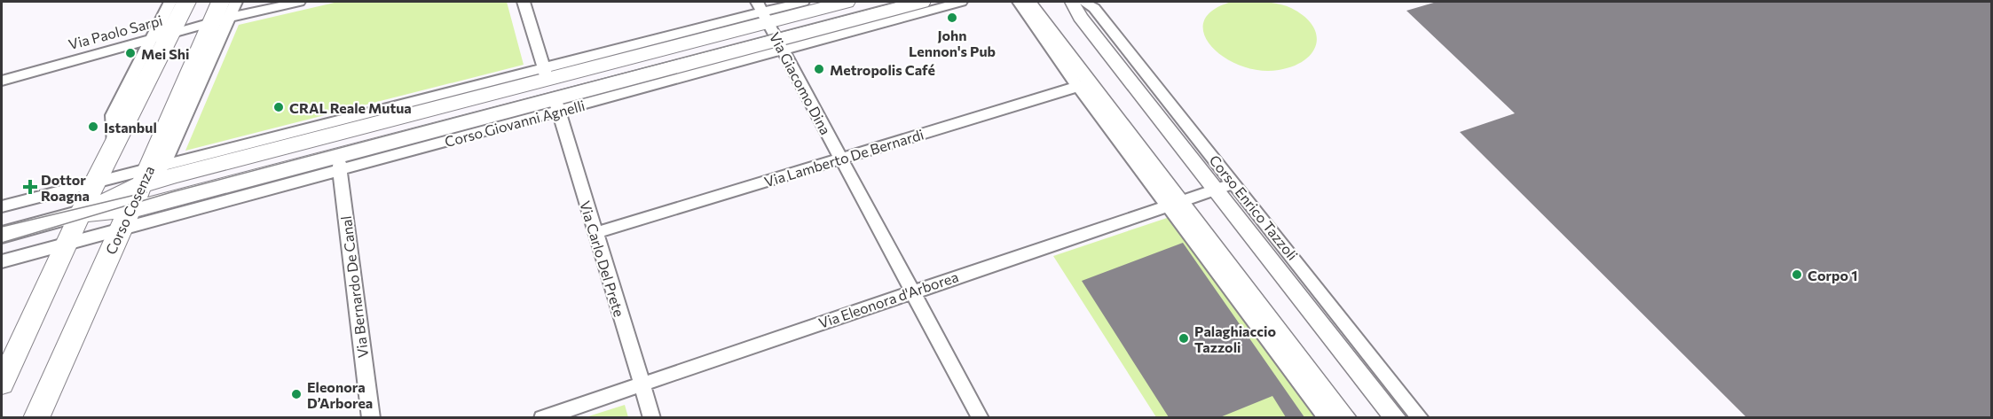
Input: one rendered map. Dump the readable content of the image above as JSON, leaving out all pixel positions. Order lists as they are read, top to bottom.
{
  "streets": {
    "main road": ["Corso Giovanni Agnelli", "Corso Cosenza"],
    "street": [
      "Via Paolo Sarpi",
      "Via Giacomo Dina",
      "Via Lamberto De Bernardi",
      "Corso Enrico Tazzoli",
      "Via Carlo Del Prete",
      "Via Bernardo De Canal",
      "Via Eleonora d'Arborea"
    ]
  },
  "crossings": [
    ["Via Paolo Sarpi", "Corso Cosenza"],
    ["Via Giacomo Dina", "Corso Giovanni Agnelli"],
    ["Via Giacomo Dina", "Via Lamberto De Bernardi"],
    ["Via Giacomo Dina", "Via Eleonora d'Arborea"],
    ["Corso Giovanni Agnelli", "Corso Cosenza"],
    ["Corso Giovanni Agnelli", "Via Carlo Del Prete"],
    ["Corso Giovanni Agnelli", "Via Bernardo De Canal"],
    ["Via Lamberto De Bernardi", "Via Carlo Del Prete"],
    ["Corso Enrico Tazzoli", "Via Eleonora d'Arborea"],
    ["Via Carlo Del Prete", "Via Eleonora d'Arborea"]
  ],
  "places": {
    "other": [
      "John Lennon's Pub",
      "Mei Shi",
      "Metropolis Café",
      "CRAL Reale Mutua",
      "Istanbul",
      "Corpo 1",
      "Palaghiaccio Tazzoli",
      "Eleonora D’Arborea"
    ],
    "health": ["Dottor Roagna"]
  }
}
